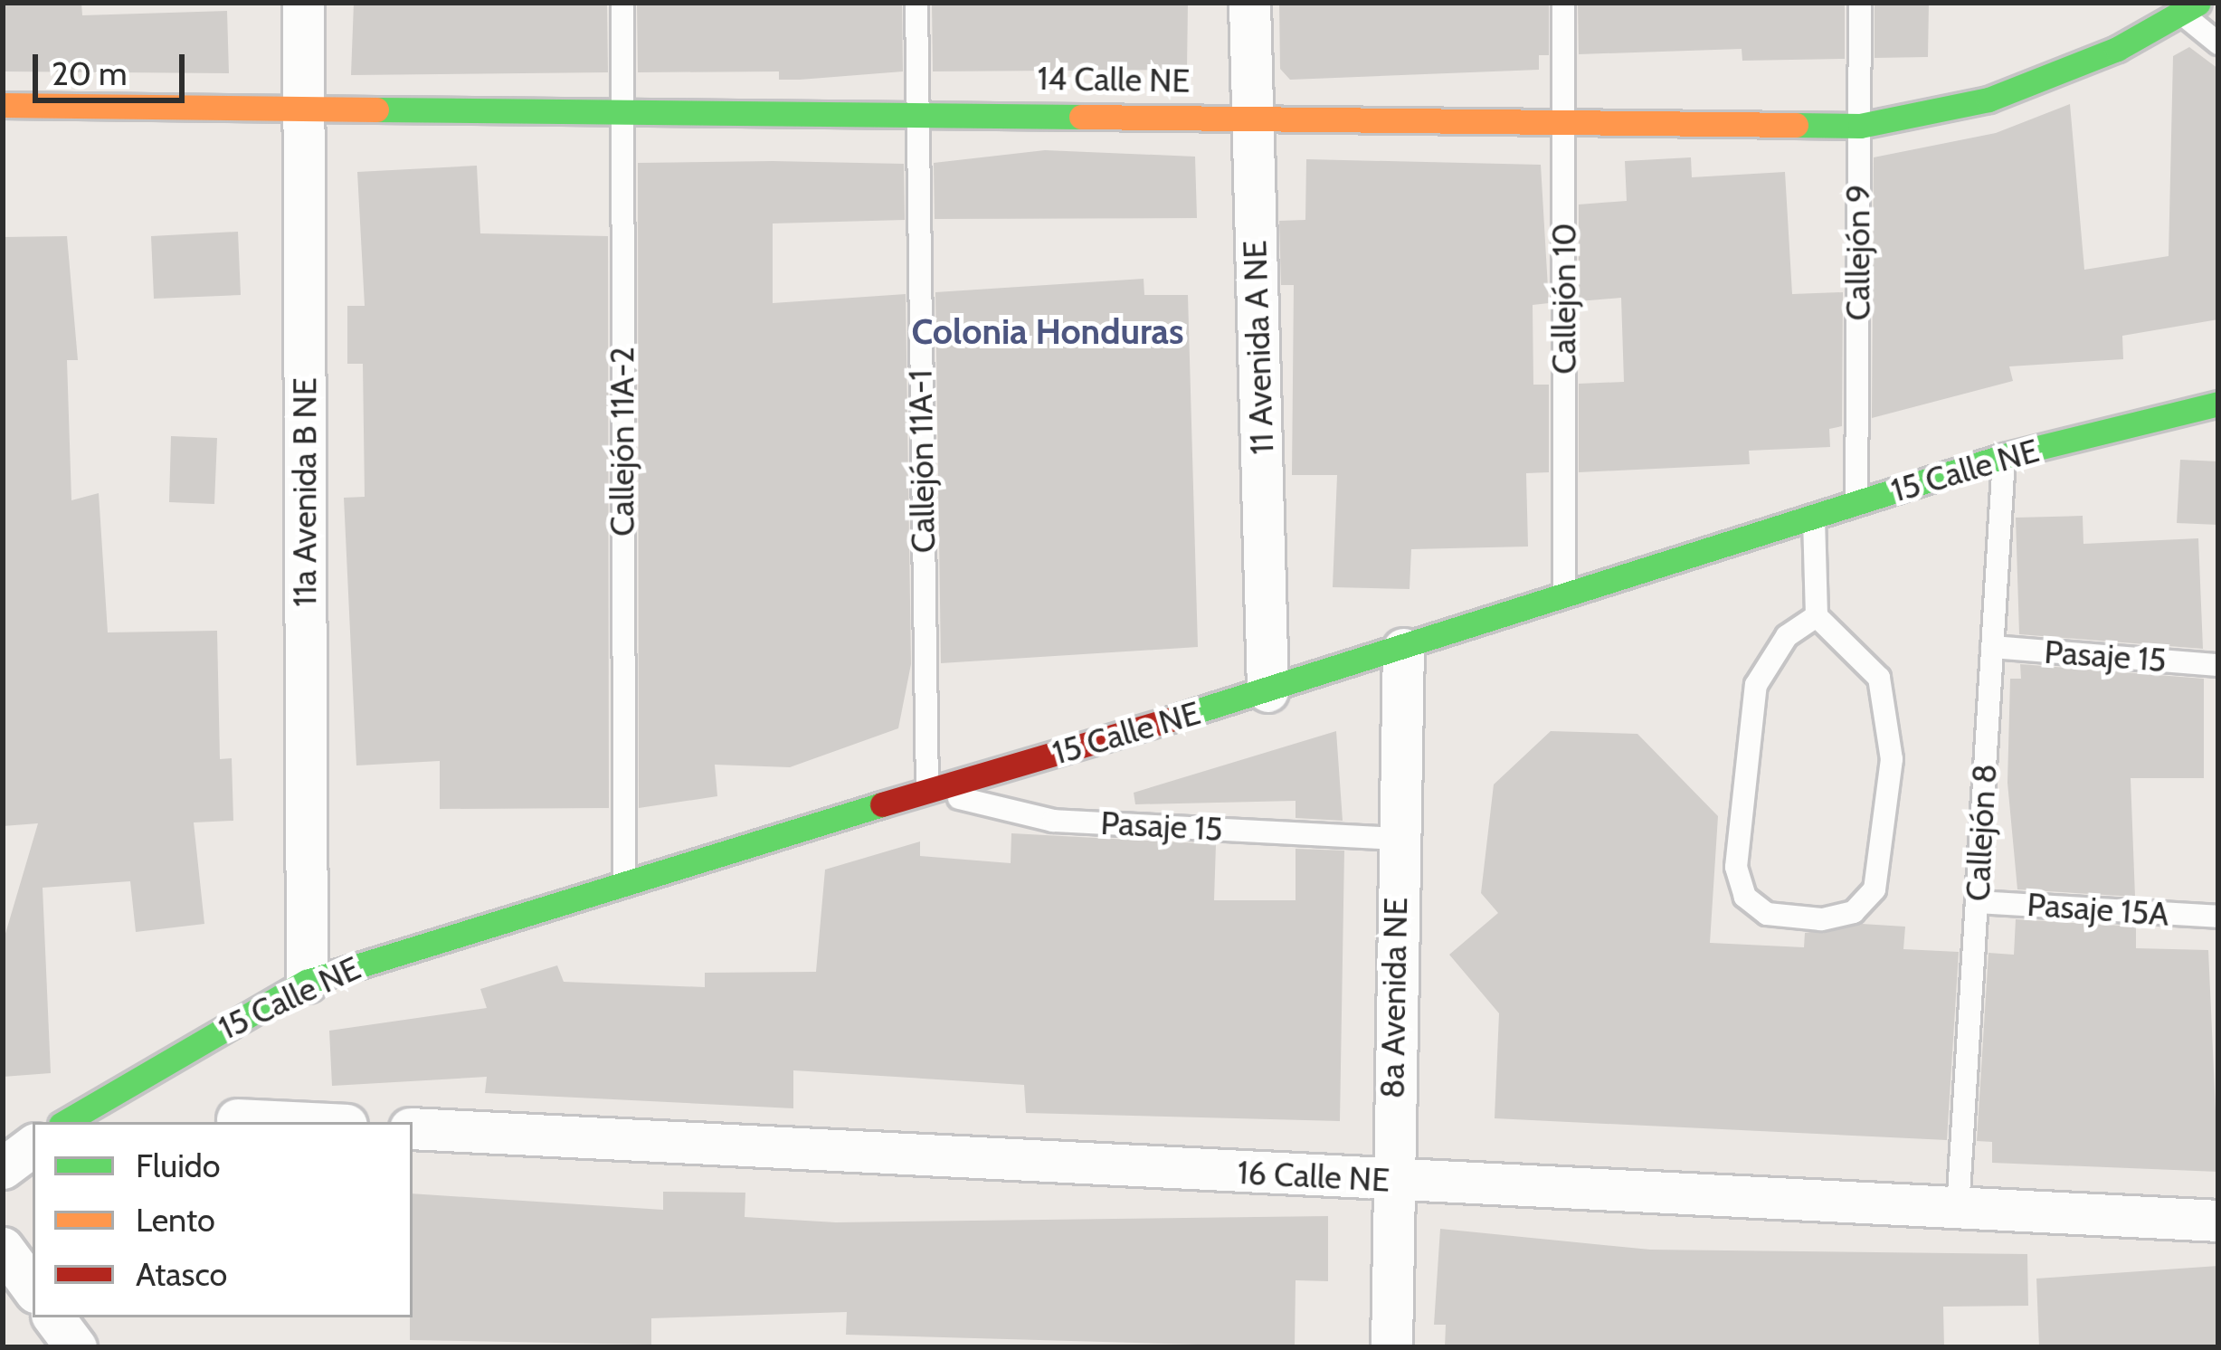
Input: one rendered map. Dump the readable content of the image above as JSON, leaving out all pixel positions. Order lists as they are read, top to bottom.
{
  "streets": {
    "street": [
      "14 Calle NE",
      "11 Avenida A NE",
      "15 Calle NE",
      "11a Avenida B NE",
      "8a Avenida NE",
      "16 Calle NE"
    ],
    "lane": [
      "Callejón 9",
      "Callejón 10",
      "Callejón 11A-2",
      "Callejón 11A-1",
      "Pasaje 15",
      "Callejón 8",
      "Pasaje 15A"
    ]
  },
  "crossings": [
    ["14 Calle NE", "Callejón 9"],
    ["14 Calle NE", "Callejón 10"],
    ["14 Calle NE", "11 Avenida A NE"],
    ["14 Calle NE", "Callejón 11A-2"],
    ["14 Calle NE", "Callejón 11A-1"],
    ["14 Calle NE", "11a Avenida B NE"],
    ["Callejón 9", "15 Calle NE"],
    ["Callejón 10", "15 Calle NE"],
    ["11 Avenida A NE", "15 Calle NE"],
    ["Callejón 11A-2", "15 Calle NE"],
    ["Callejón 11A-1", "15 Calle NE"],
    ["Callejón 11A-1", "Pasaje 15"],
    ["15 Calle NE", "11a Avenida B NE"],
    ["15 Calle NE", "Pasaje 15"],
    ["15 Calle NE", "Callejón 8"],
    ["15 Calle NE", "8a Avenida NE"],
    ["Pasaje 15", "Callejón 8"],
    ["Pasaje 15", "8a Avenida NE"],
    ["Callejón 8", "Pasaje 15A"],
    ["Callejón 8", "16 Calle NE"],
    ["8a Avenida NE", "16 Calle NE"]
  ],
  "districts": ["Colonia Honduras"],
  "legend": ["Fluido", "Lento", "Atasco"],
  "scale_bar": "20 m"
}
